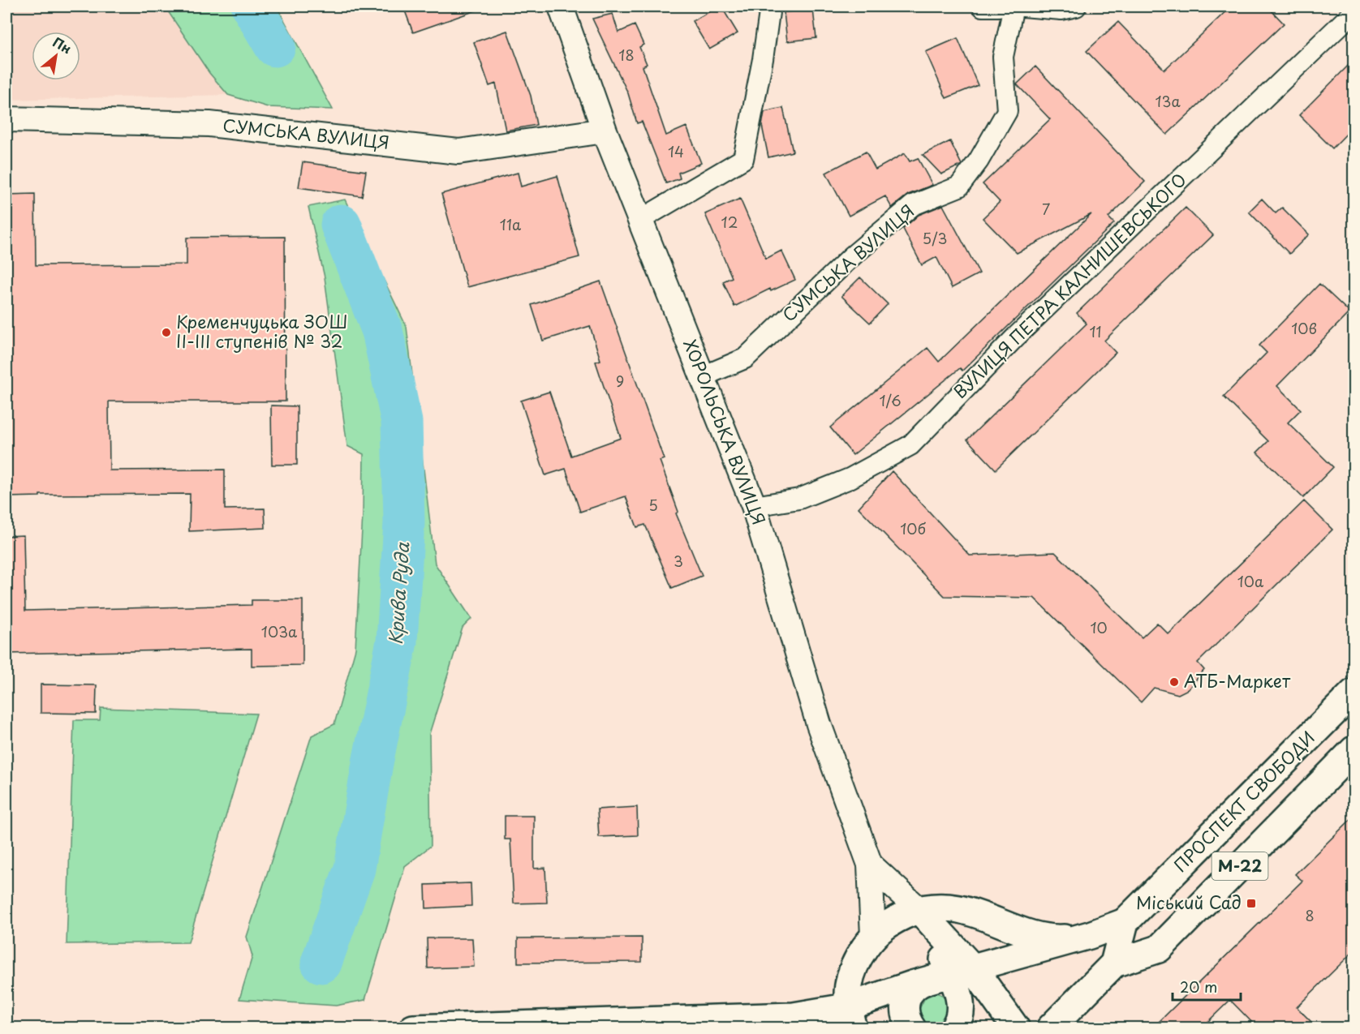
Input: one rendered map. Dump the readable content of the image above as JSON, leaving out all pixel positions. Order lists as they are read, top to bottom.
{
  "streets": {
    "main road": ["ПРОСПЕКТ СВОБОДИ", "М-22"],
    "street": ["СУМСЬКА ВУЛИЦЯ", "ВУЛИЦЯ ПЕТРА КАЛНИШЕВСЬКОГО", "ХОРОЛЬСЬКА ВУЛИЦЯ"]
  },
  "crossings": [
    ["СУМСЬКА ВУЛИЦЯ", "ХОРОЛЬСЬКА ВУЛИЦЯ"],
    ["ВУЛИЦЯ ПЕТРА КАЛНИШЕВСЬКОГО", "ХОРОЛЬСЬКА ВУЛИЦЯ"]
  ],
  "water": ["Крива Руда"],
  "places": {
    "other": ["Кременчуцька ЗОШ ІІ-ІІІ ступенів № 32", "АТБ-Маркет"],
    "transit": ["Міський Сад"]
  },
  "house_numbers": [
    "18",
    "13а",
    "14",
    "7",
    "12",
    "11а",
    "5/3",
    "10в",
    "11",
    "9",
    "1/6",
    "5",
    "10б",
    "3",
    "10а",
    "10",
    "103а",
    "8"
  ],
  "scale_bar": "20 m",
  "north": "top right"
}
